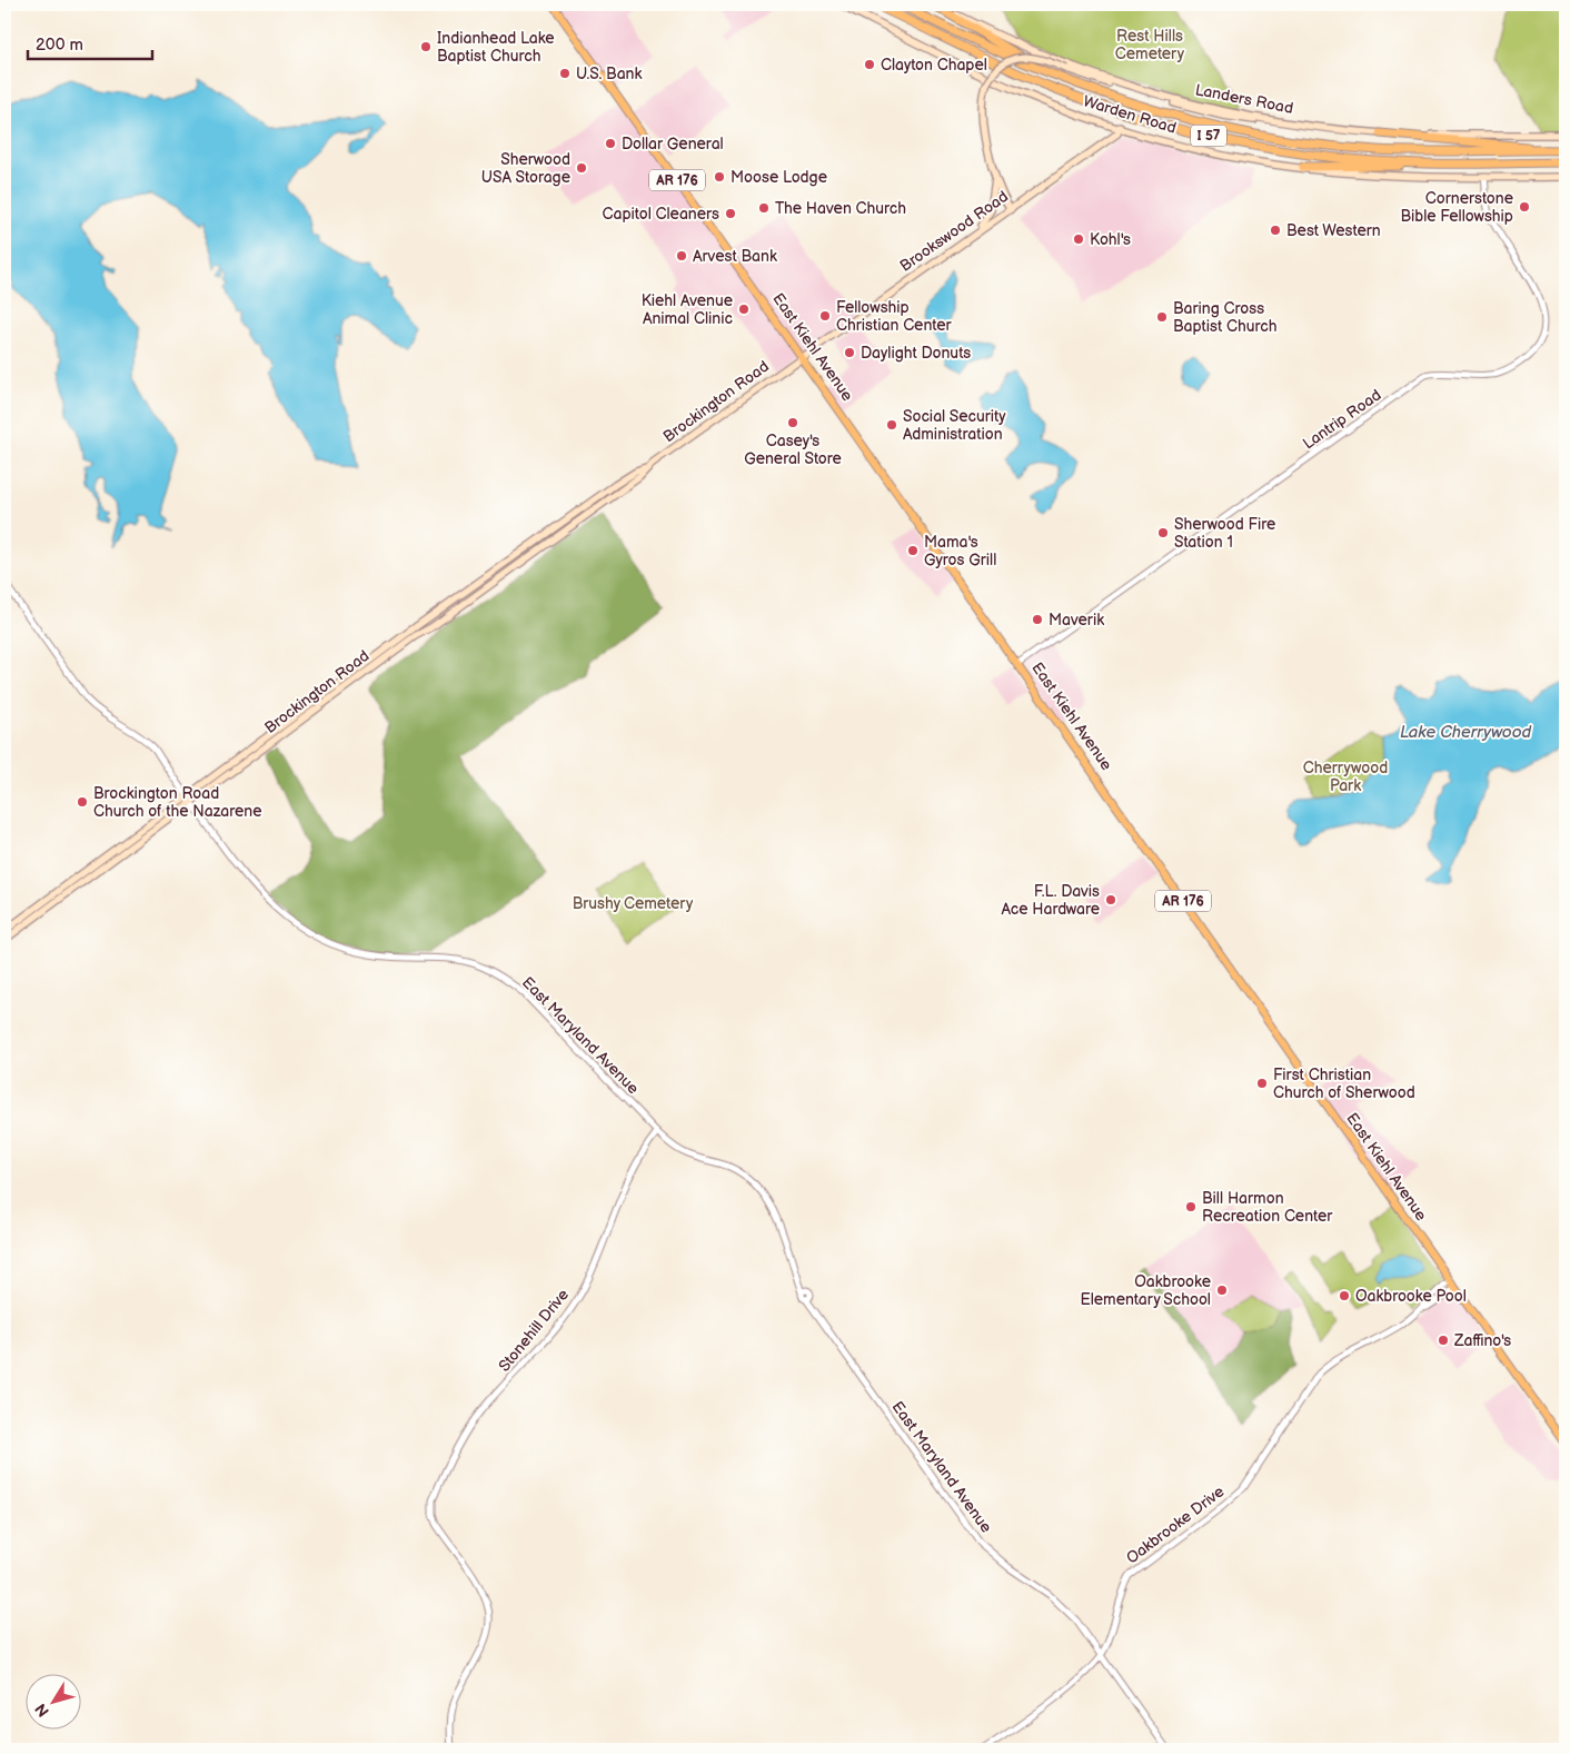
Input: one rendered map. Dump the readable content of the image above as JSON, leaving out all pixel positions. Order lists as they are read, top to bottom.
{
  "streets": {
    "highway": ["I 57"],
    "main road": [
      "Landers Road",
      "Warden Road",
      "AR 176",
      "Brookswood Road",
      "East Kiehl Avenue",
      "Brockington Road"
    ],
    "street": [
      "Lantrip Road",
      "East Maryland Avenue",
      "Stonehill Drive",
      "Oakbrooke Drive"
    ]
  },
  "crossings": [
    ["Warden Road", "Brookswood Road"],
    ["Warden Road", "Lantrip Road"],
    ["Brookswood Road", "East Kiehl Avenue"],
    ["Brookswood Road", "Brockington Road"],
    ["East Kiehl Avenue", "Brockington Road"],
    ["East Kiehl Avenue", "Lantrip Road"],
    ["East Kiehl Avenue", "Oakbrooke Drive"],
    ["Brockington Road", "East Maryland Avenue"],
    ["East Maryland Avenue", "Stonehill Drive"],
    ["East Maryland Avenue", "Oakbrooke Drive"]
  ],
  "water": ["Lake Cherrywood"],
  "parks": ["Rest Hills Cemetery", "Cherrywood Park", "Brushy Cemetery"],
  "places": [
    "Indianhead Lake Baptist Church",
    "Clayton Chapel",
    "U.S. Bank",
    "Dollar General",
    "Sherwood USA Storage",
    "Moose Lodge",
    "Cornerstone Bible Fellowship",
    "The Haven Church",
    "Capitol Cleaners",
    "Best Western",
    "Kohl's",
    "Arvest Bank",
    "Kiehl Avenue Animal Clinic",
    "Fellowship Christian Center",
    "Baring Cross Baptist Church",
    "Daylight Donuts",
    "Casey's General Store",
    "Social Security Administration",
    "Sherwood Fire Station 1",
    "Mama's Gyros Grill",
    "Maverik",
    "Brockington Road Church of the Nazarene",
    "F.L. Davis Ace Hardware",
    "First Christian Church of Sherwood",
    "Bill Harmon Recreation Center",
    "Oakbrooke Elementary School",
    "Oakbrooke Pool",
    "Zaffino's"
  ],
  "scale_bar": "200 m",
  "north": "bottom left"
}
